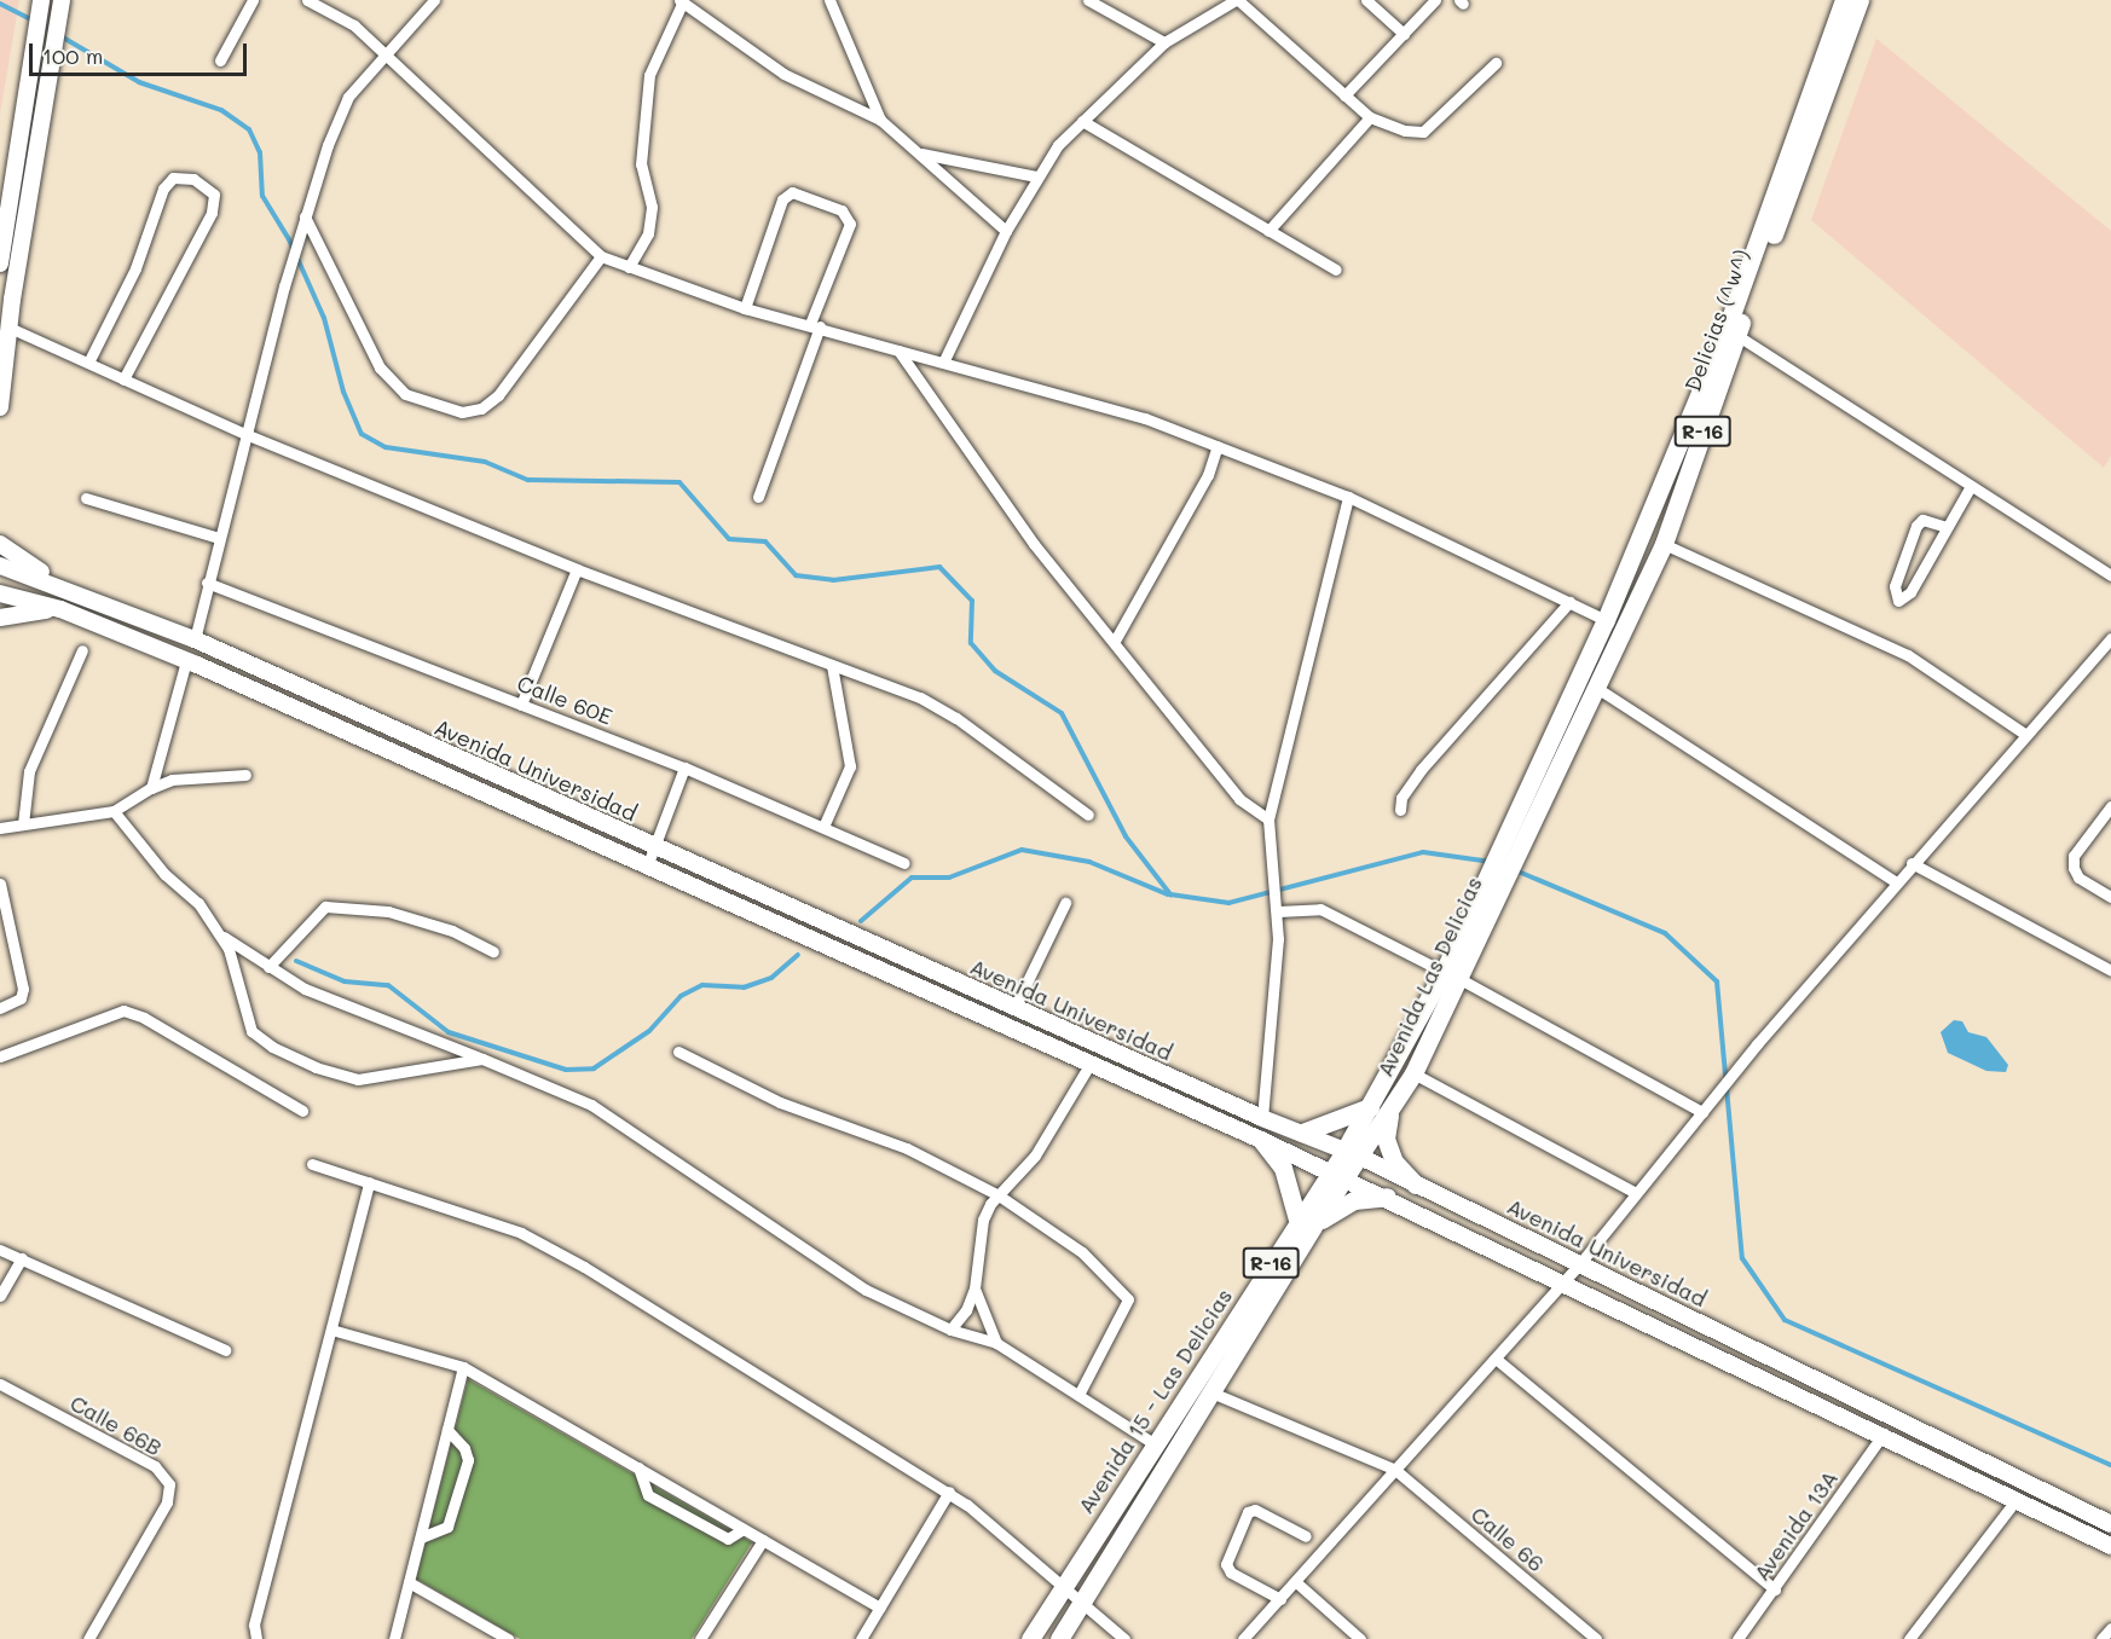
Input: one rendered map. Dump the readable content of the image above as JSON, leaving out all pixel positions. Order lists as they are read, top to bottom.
{
  "streets": {
    "main road": [
      "Delicias (^w^)",
      "R-16",
      "Avenida Las Delicias",
      "Avenida 15 - Las Delicias"
    ],
    "street": [
      "Calle 60E",
      "Avenida Universidad",
      "Calle 66B",
      "Avenida 13A",
      "Calle 66"
    ]
  },
  "crossings": [
    ["Delicias (^w^)", "Avenida Las Delicias"],
    ["R-16", "Avenida Universidad"],
    ["R-16", "Avenida Las Delicias"],
    ["Avenida Universidad", "Avenida Las Delicias"],
    ["Avenida Universidad", "Avenida 13A"],
    ["Avenida Las Delicias", "Avenida 15 - Las Delicias"],
    ["Avenida Las Delicias", "Calle 66"]
  ],
  "scale_bar": "100 m"
}
